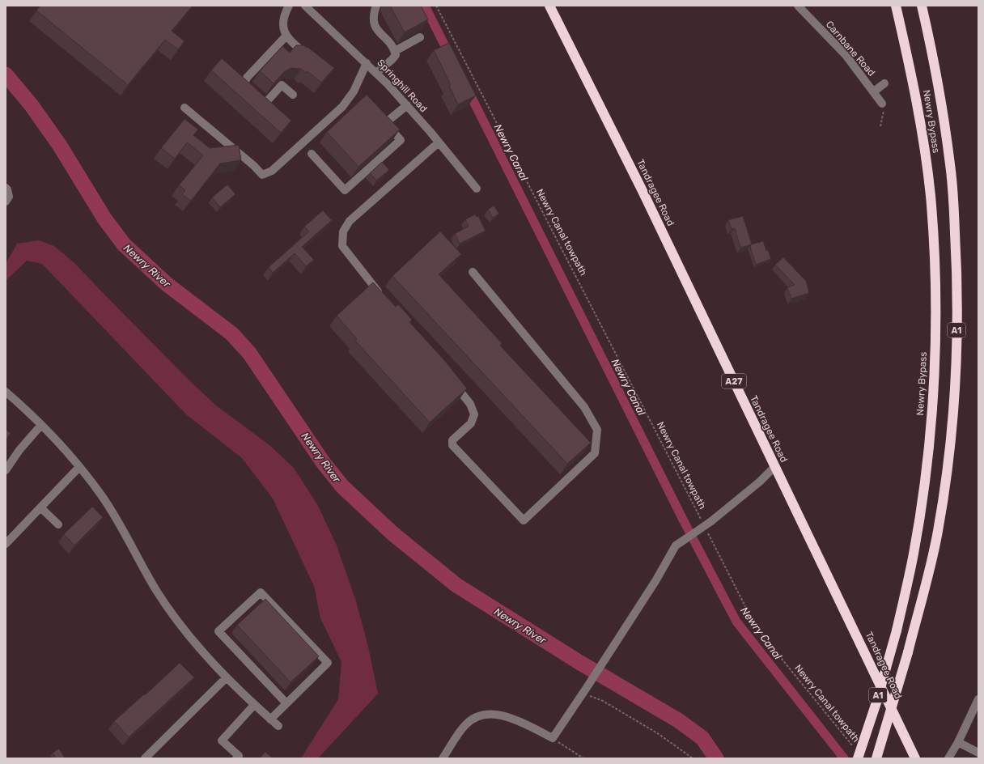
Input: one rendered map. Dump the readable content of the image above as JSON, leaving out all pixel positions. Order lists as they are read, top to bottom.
{
  "streets": {
    "highway": [
      "Newry Bypass",
      "Tandragee Road",
      "A1",
      "A27"
    ],
    "street": ["Carnbane Road", "Springhill Road"],
    "path": ["Newry Canal towpath"]
  },
  "water": ["Newry Canal", "Newry River"]
}
